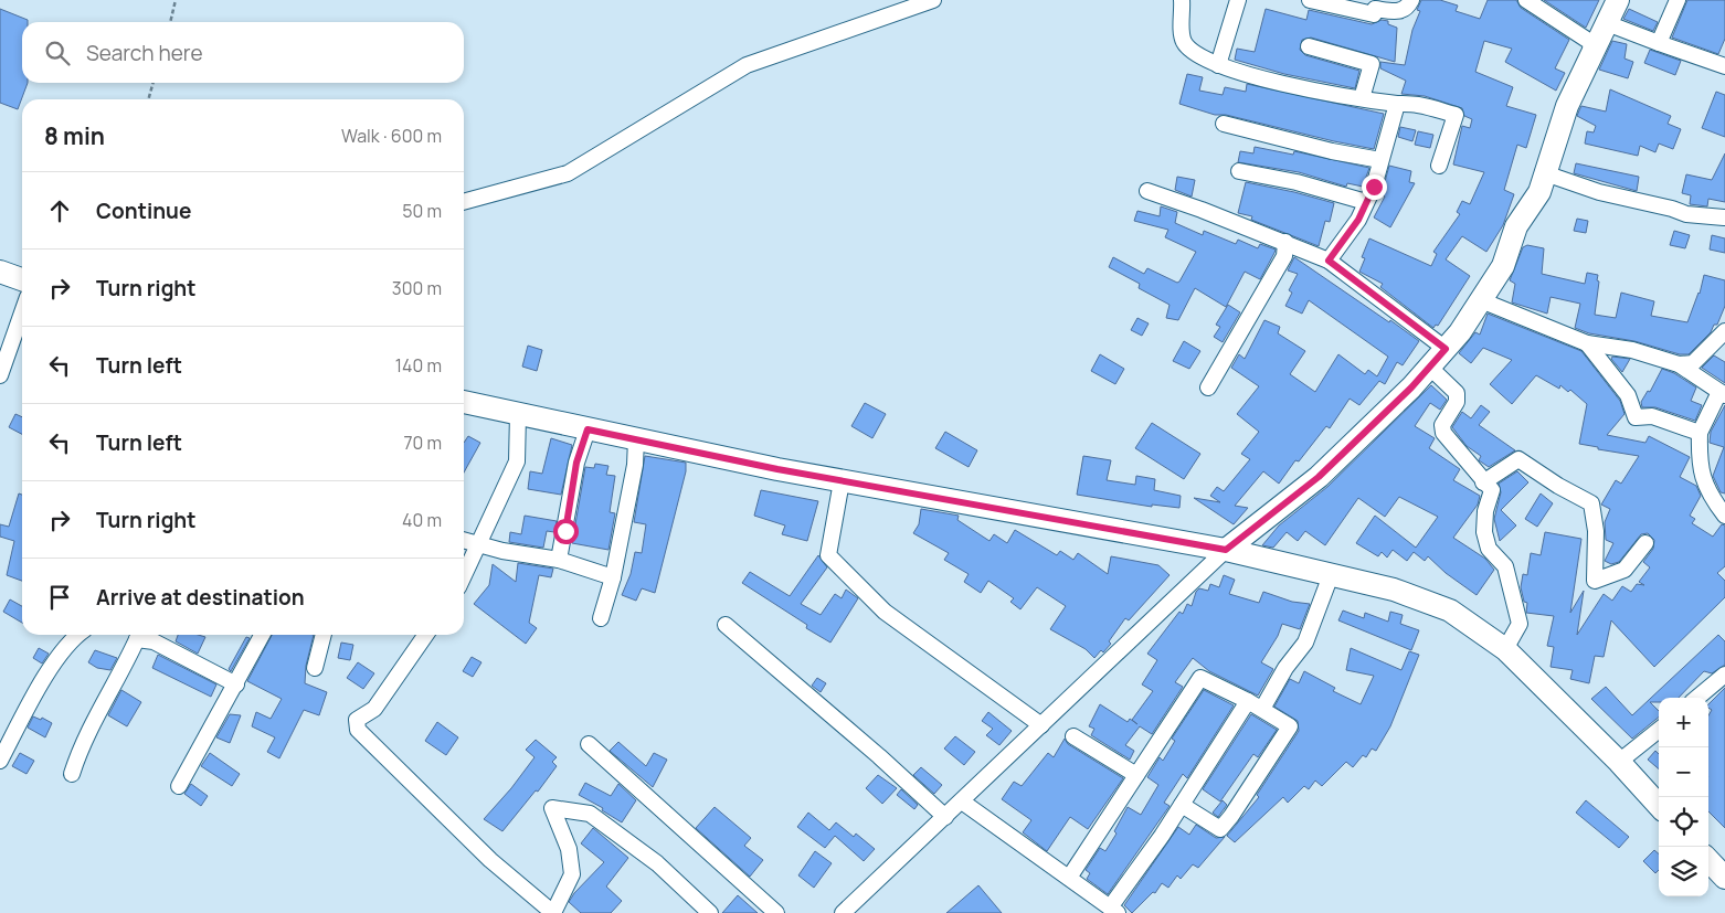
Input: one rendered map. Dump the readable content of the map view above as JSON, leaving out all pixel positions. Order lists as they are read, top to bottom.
{
  "page": {
    "search": "Search here",
    "heading": ["8 min", "Walk · 600 m"],
    "list": [
      ["Continue", "50 m"],
      ["Turn right", "300 m"],
      ["Turn left", "140 m"],
      ["Turn left", "70 m"],
      ["Turn right", "40 m"],
      "Arrive at destination"
    ],
    "map_buttons": ["+", "−"]
  }
}
